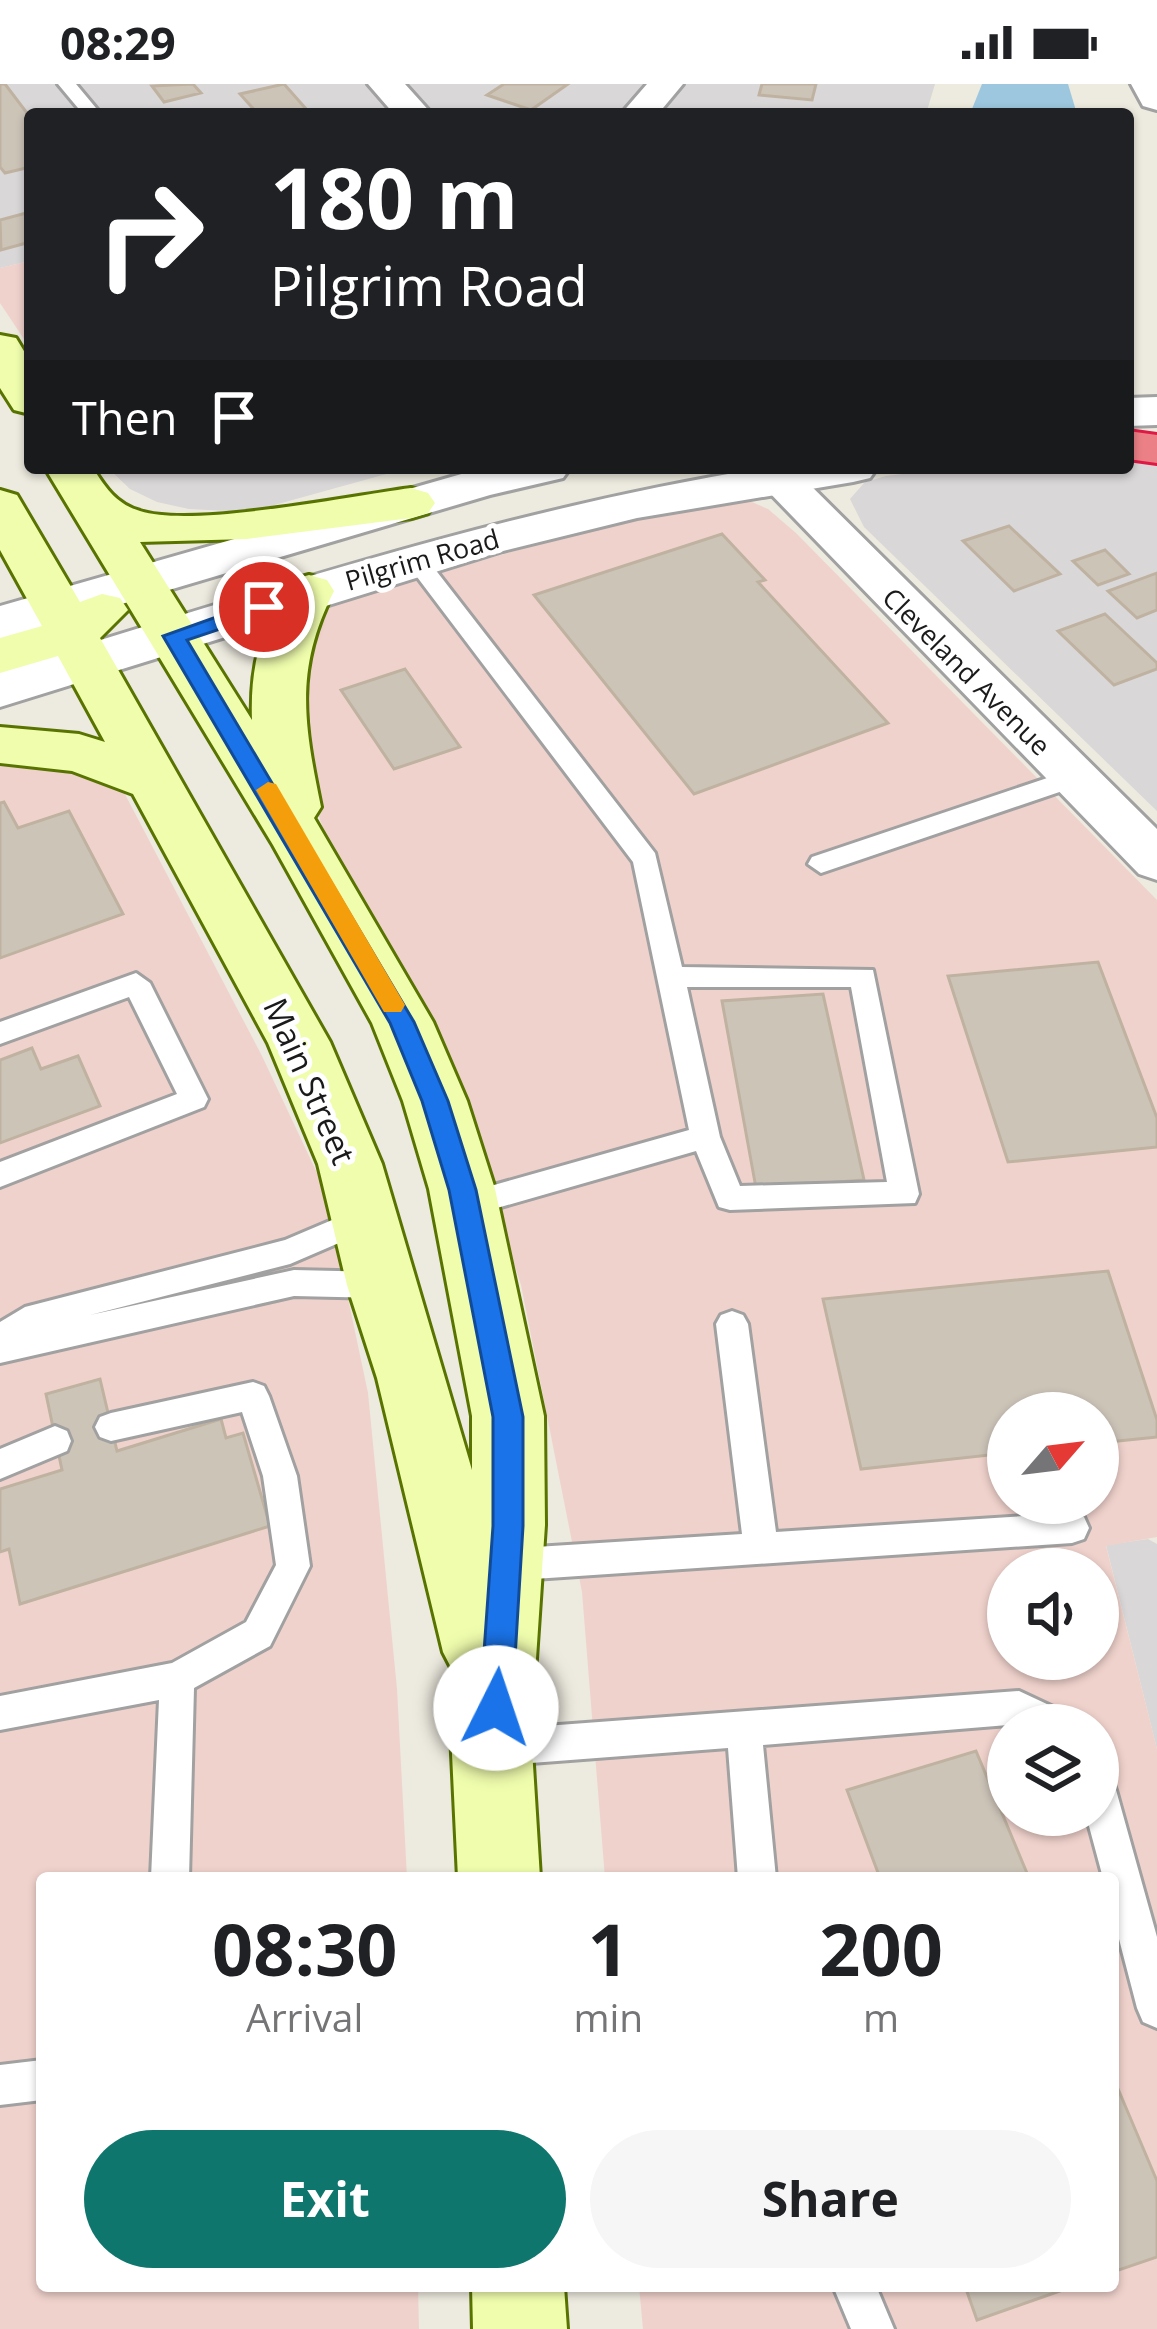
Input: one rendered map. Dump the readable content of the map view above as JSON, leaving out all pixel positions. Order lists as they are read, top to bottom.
{
  "streets": {
    "main road": ["Main Street"],
    "street": ["Pilgrim Road", "Cleveland Avenue"]
  },
  "crossings": [
    ["Pilgrim Road", "Cleveland Avenue"],
    ["Pilgrim Road", "Main Street"]
  ],
  "north": "top right",
  "page": {
    "status": "08:29",
    "turn": ["180 m", "Pilgrim Road"],
    "then": "Then",
    "eta": [
      "08:30",
      "Arrival",
      "1",
      "min",
      "200",
      "m"
    ],
    "buttons": ["Exit", "Share"]
  }
}
